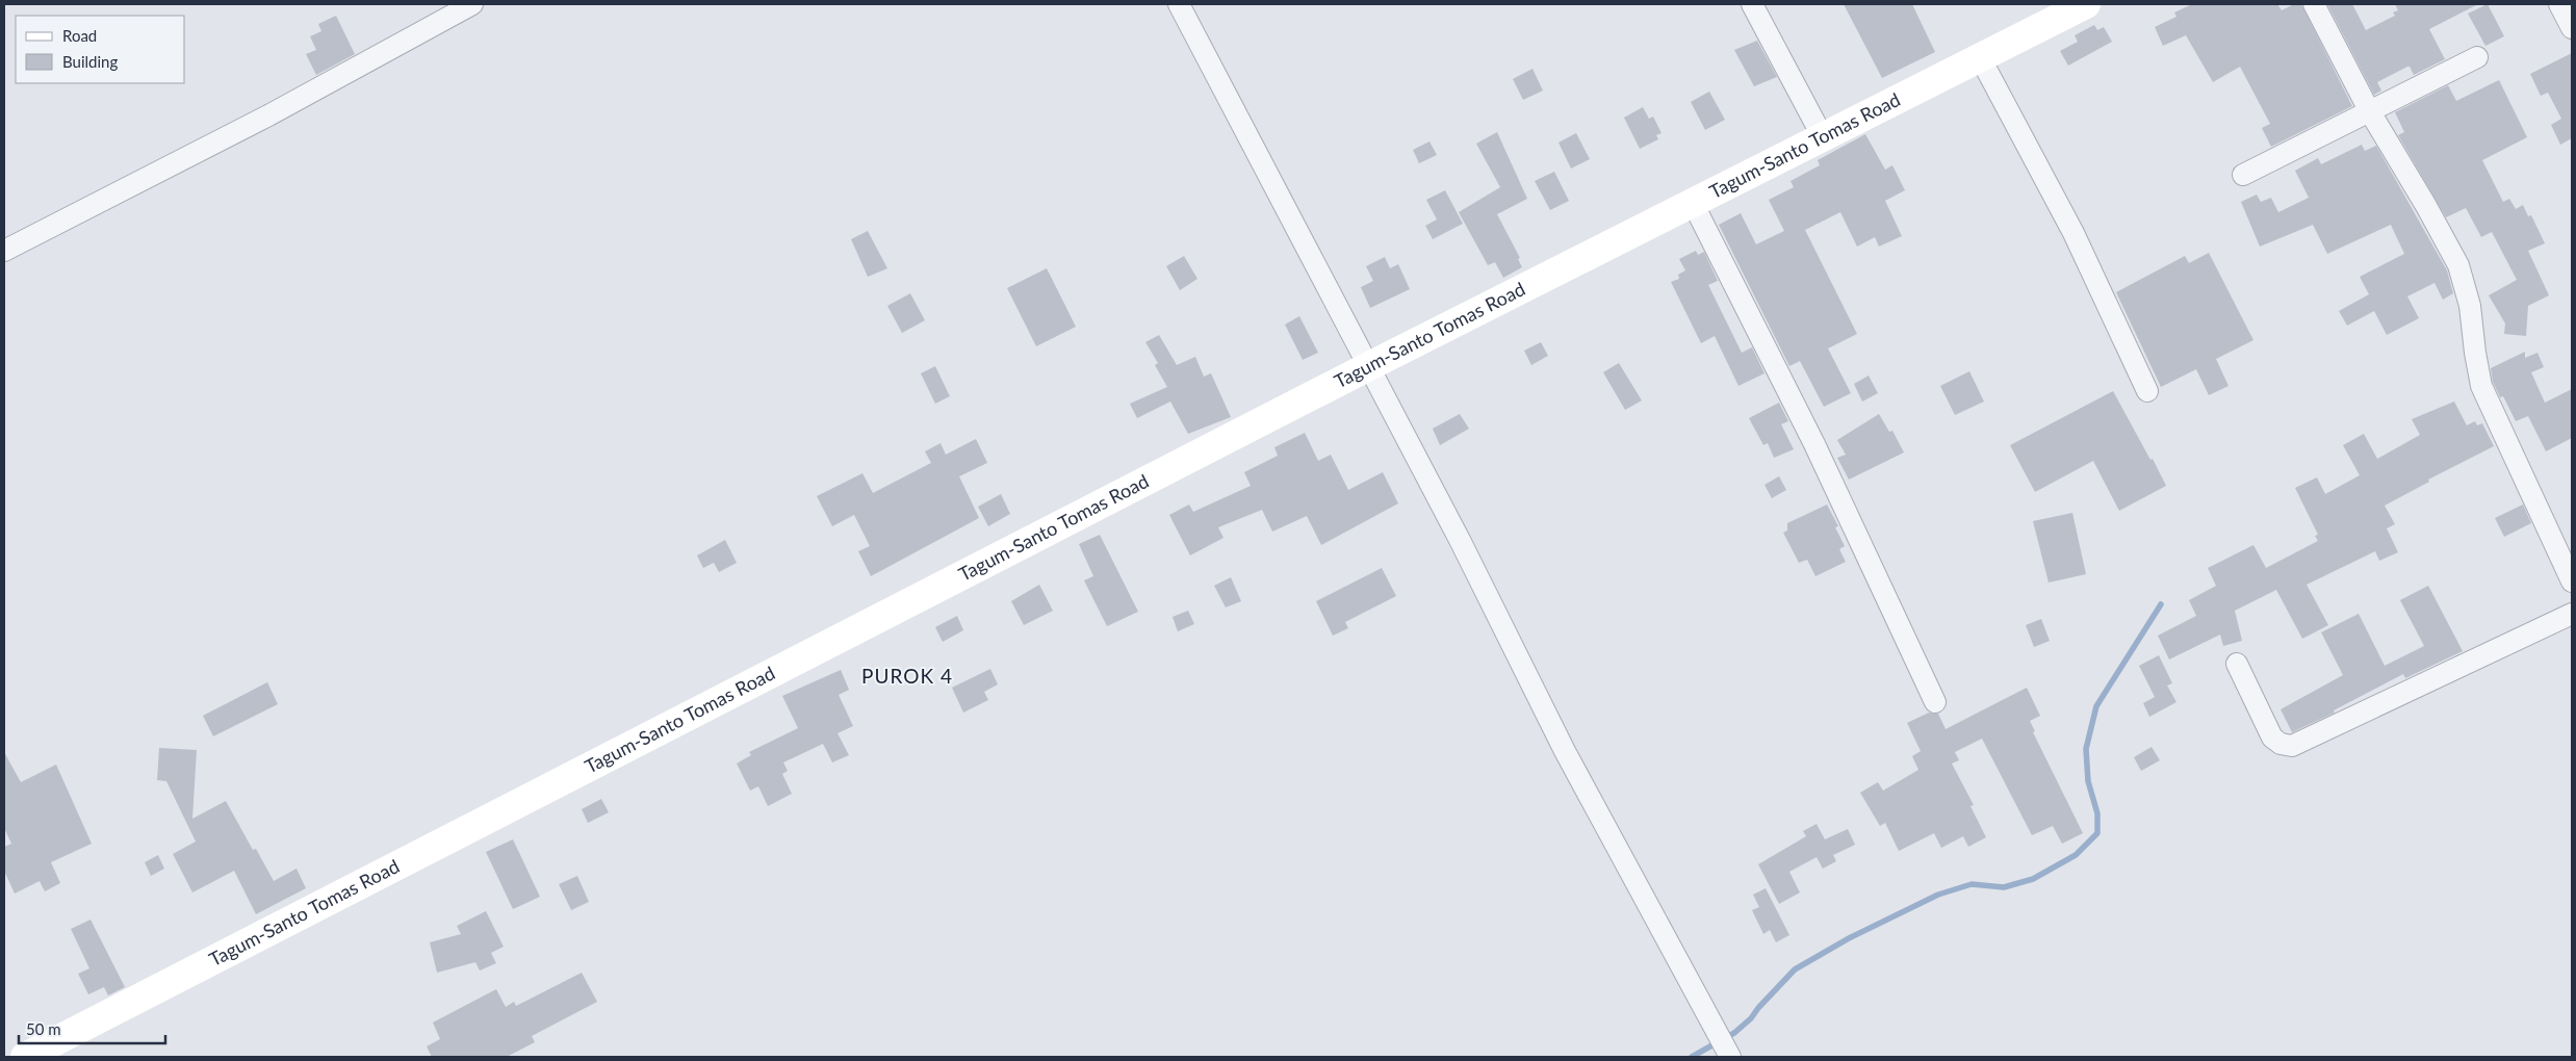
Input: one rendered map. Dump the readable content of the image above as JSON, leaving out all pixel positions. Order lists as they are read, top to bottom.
{
  "streets": {
    "main road": ["Tagum-Santo Tomas Road"]
  },
  "districts": ["PUROK 4"],
  "legend": ["Road", "Building"],
  "scale_bar": "50 m"
}
